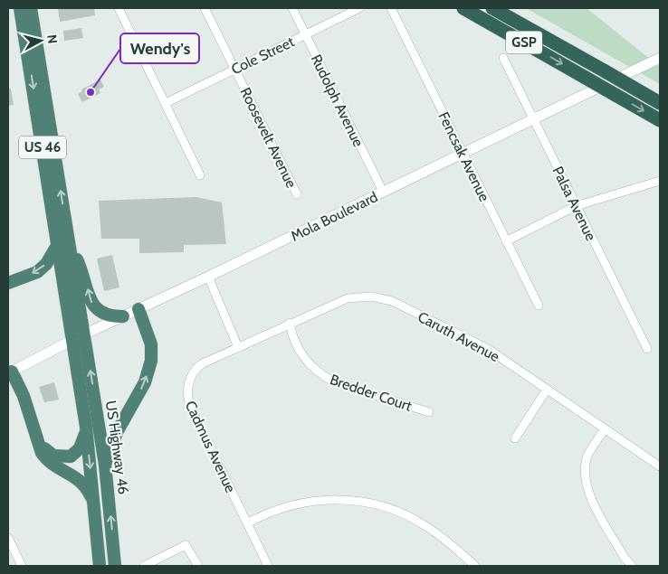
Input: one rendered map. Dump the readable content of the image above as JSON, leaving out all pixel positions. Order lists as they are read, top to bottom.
{
  "streets": {
    "highway": ["GSP", "US 46", "US Highway 46"],
    "street": [
      "Cole Street",
      "Rudolph Avenue",
      "Roosevelt Avenue",
      "Fencsak Avenue",
      "Palsa Avenue",
      "Mola Boulevard",
      "Caruth Avenue",
      "Bredder Court",
      "Cadmus Avenue"
    ]
  },
  "crossings": [
    ["Cole Street", "Rudolph Avenue"],
    ["Cole Street", "Roosevelt Avenue"],
    ["Rudolph Avenue", "Mola Boulevard"],
    ["US 46", "Mola Boulevard"],
    ["US 46", "US Highway 46"],
    ["Fencsak Avenue", "Mola Boulevard"],
    ["Palsa Avenue", "Mola Boulevard"],
    ["Mola Boulevard", "US Highway 46"],
    ["Caruth Avenue", "Bredder Court"],
    ["Caruth Avenue", "Cadmus Avenue"]
  ],
  "places": ["Wendy's"],
  "north": "right"
}
